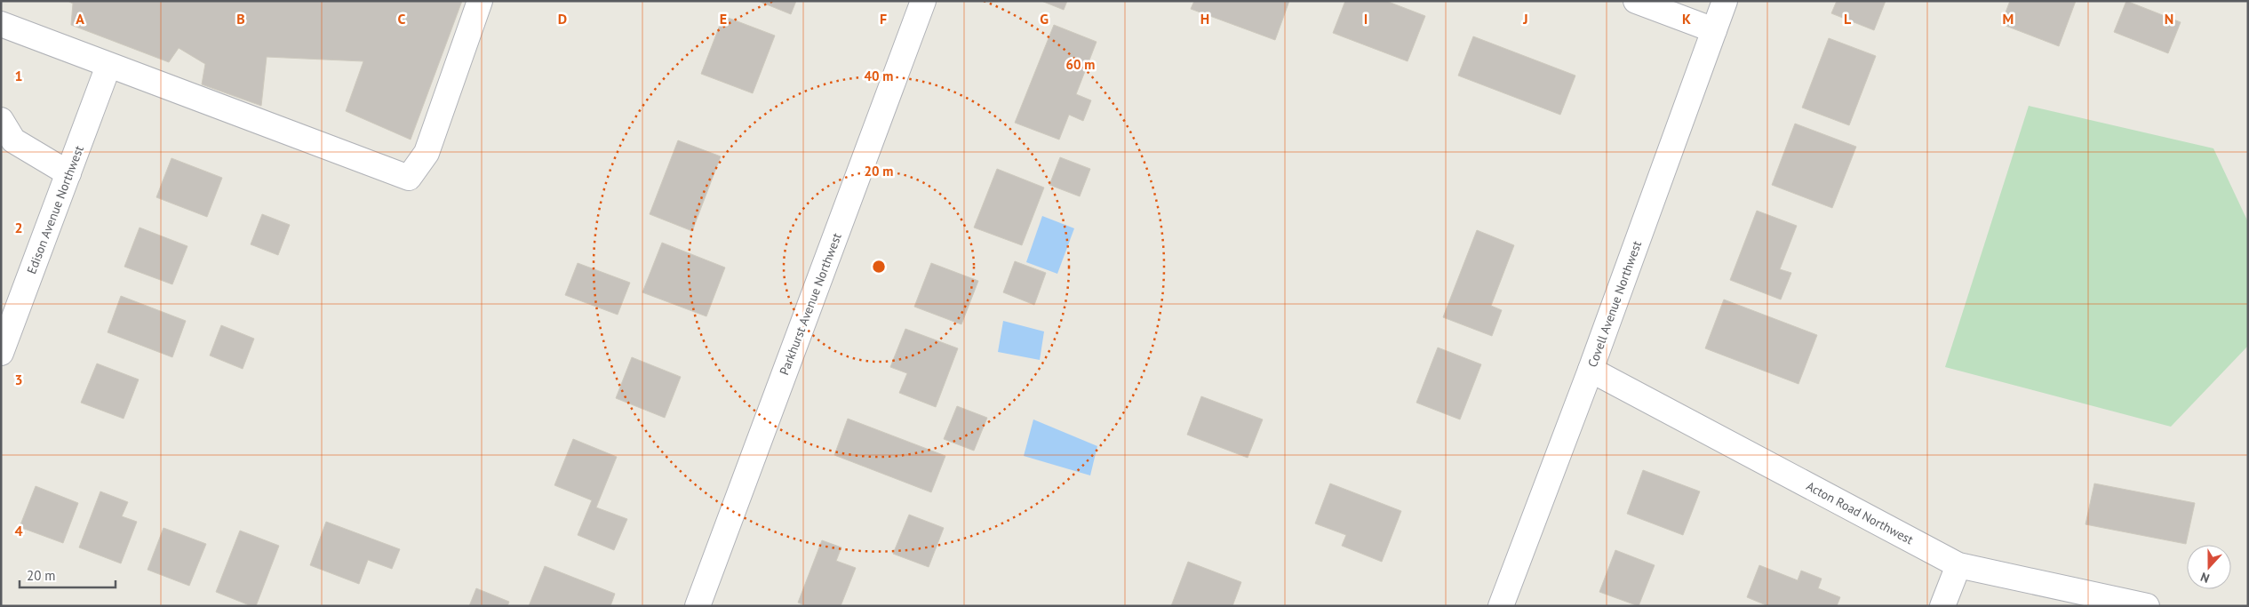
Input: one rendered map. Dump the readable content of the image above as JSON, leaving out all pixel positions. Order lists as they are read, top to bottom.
{
  "streets": {
    "street": [
      "Edison Avenue Northwest",
      "Parkhurst Avenue Northwest",
      "Covell Avenue Northwest",
      "Acton Road Northwest"
    ]
  },
  "crossings": [
    ["Covell Avenue Northwest", "Acton Road Northwest"]
  ],
  "scale_bar": "20 m",
  "north": "bottom",
  "grid": {
    "columns": [
      "A",
      "B",
      "C",
      "D",
      "E",
      "F",
      "G",
      "H",
      "I",
      "J",
      "K",
      "L",
      "M",
      "N"
    ],
    "rows": [
      "1",
      "2",
      "3",
      "4"
    ]
  },
  "rings": ["60 m", "40 m", "20 m"]
}
